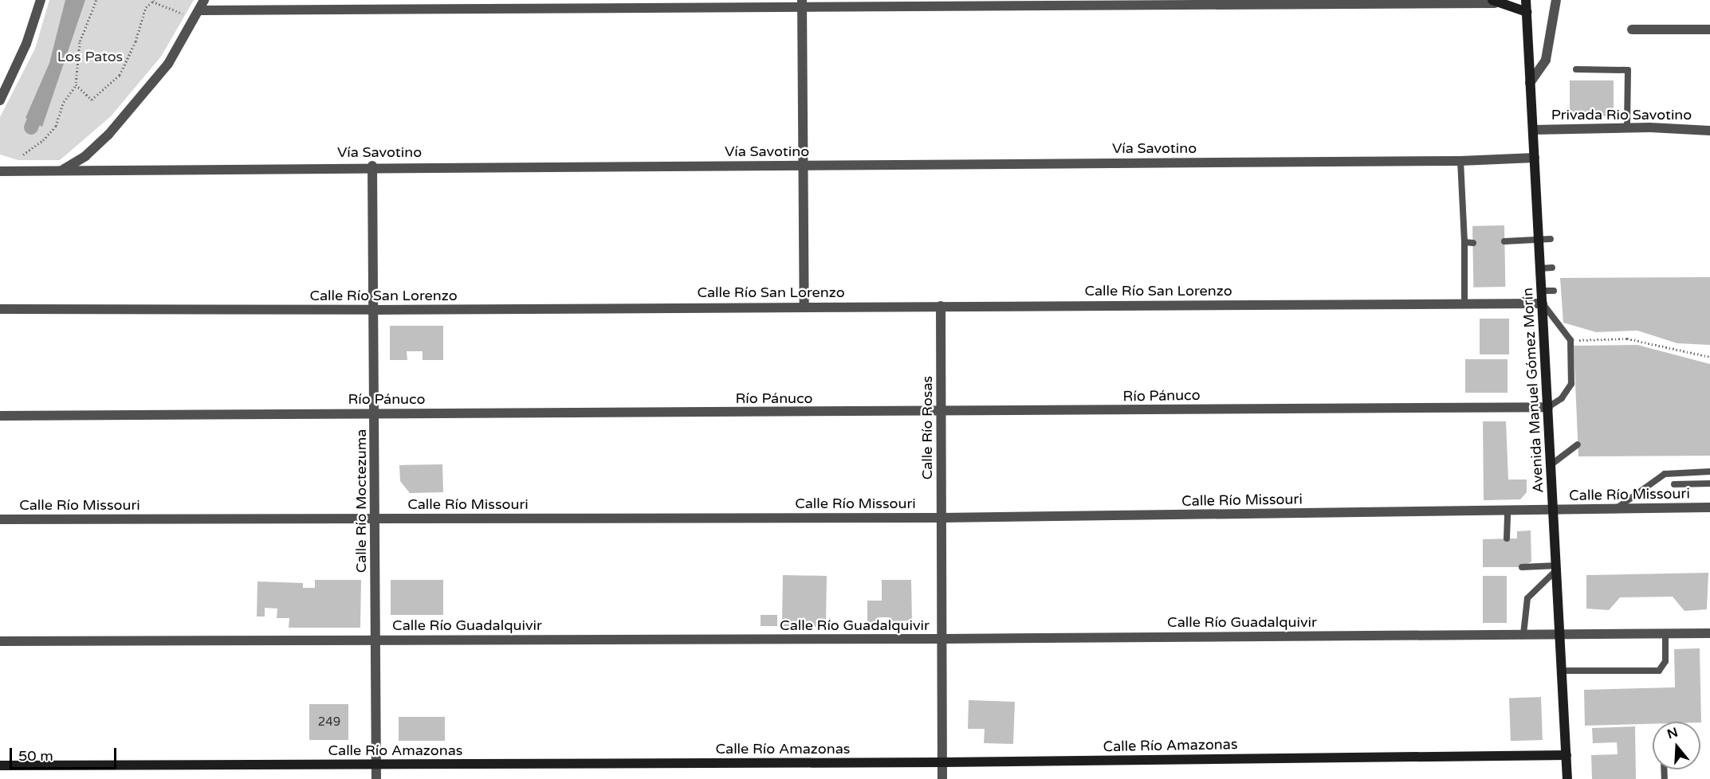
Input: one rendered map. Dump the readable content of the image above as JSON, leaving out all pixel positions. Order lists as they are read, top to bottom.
{
  "streets": {
    "street": [
      "Privada Rio Savotino",
      "Vía Savotino",
      "Calle Río San Lorenzo",
      "Avenida Manuel Gómez Morín",
      "Río Pánuco",
      "Calle Río Rosas",
      "Calle Río Missouri",
      "Calle Río Moctezuma",
      "Calle Río Guadalquivir",
      "Calle Río Amazonas"
    ]
  },
  "crossings": [
    ["Privada Rio Savotino", "Avenida Manuel Gómez Morín"],
    ["Vía Savotino", "Avenida Manuel Gómez Morín"],
    ["Vía Savotino", "Calle Río Moctezuma"],
    ["Calle Río San Lorenzo", "Avenida Manuel Gómez Morín"],
    ["Calle Río San Lorenzo", "Calle Río Rosas"],
    ["Calle Río San Lorenzo", "Calle Río Moctezuma"],
    ["Avenida Manuel Gómez Morín", "Río Pánuco"],
    ["Avenida Manuel Gómez Morín", "Calle Río Missouri"],
    ["Avenida Manuel Gómez Morín", "Calle Río Guadalquivir"],
    ["Avenida Manuel Gómez Morín", "Calle Río Amazonas"],
    ["Río Pánuco", "Calle Río Rosas"],
    ["Río Pánuco", "Calle Río Moctezuma"],
    ["Calle Río Rosas", "Calle Río Missouri"],
    ["Calle Río Rosas", "Calle Río Guadalquivir"],
    ["Calle Río Rosas", "Calle Río Amazonas"],
    ["Calle Río Missouri", "Calle Río Moctezuma"],
    ["Calle Río Moctezuma", "Calle Río Guadalquivir"],
    ["Calle Río Moctezuma", "Calle Río Amazonas"]
  ],
  "parks": ["Los Patos"],
  "house_numbers": ["249"],
  "scale_bar": "50 m",
  "north": "top"
}
